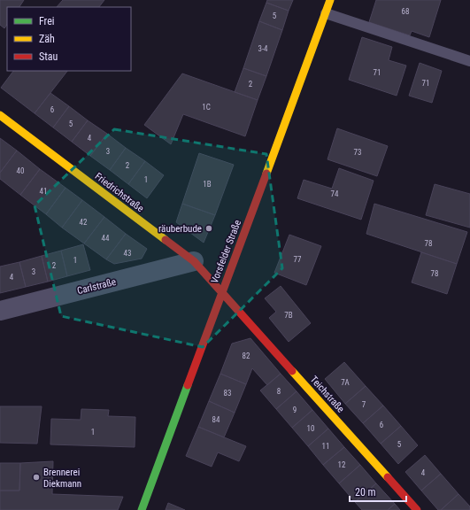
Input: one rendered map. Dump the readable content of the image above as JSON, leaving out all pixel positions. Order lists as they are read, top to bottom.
{
  "streets": {
    "street": [
      "Friedrichstraße",
      "Vorsfelder Straße",
      "Carlstraße",
      "Teichstraße"
    ]
  },
  "crossings": [
    ["Friedrichstraße", "Vorsfelder Straße"],
    ["Friedrichstraße", "Carlstraße"],
    ["Friedrichstraße", "Teichstraße"],
    ["Vorsfelder Straße", "Teichstraße"]
  ],
  "places": ["räuberbude", "Brennerei Diekmann"],
  "house_numbers": [
    "68",
    "5",
    "3-4",
    "71",
    "71",
    "2",
    "1C",
    "6",
    "5",
    "4",
    "3",
    "73",
    "2",
    "40",
    "1",
    "1B",
    "41",
    "74",
    "42",
    "44",
    "78",
    "43",
    "77",
    "1",
    "2",
    "3",
    "78",
    "4",
    "7B",
    "82",
    "7A",
    "8",
    "83",
    "7",
    "9",
    "84",
    "6",
    "10",
    "1",
    "5",
    "11",
    "12",
    "4"
  ],
  "legend": ["Frei", "Zäh", "Stau"],
  "scale_bar": "20 m"
}
